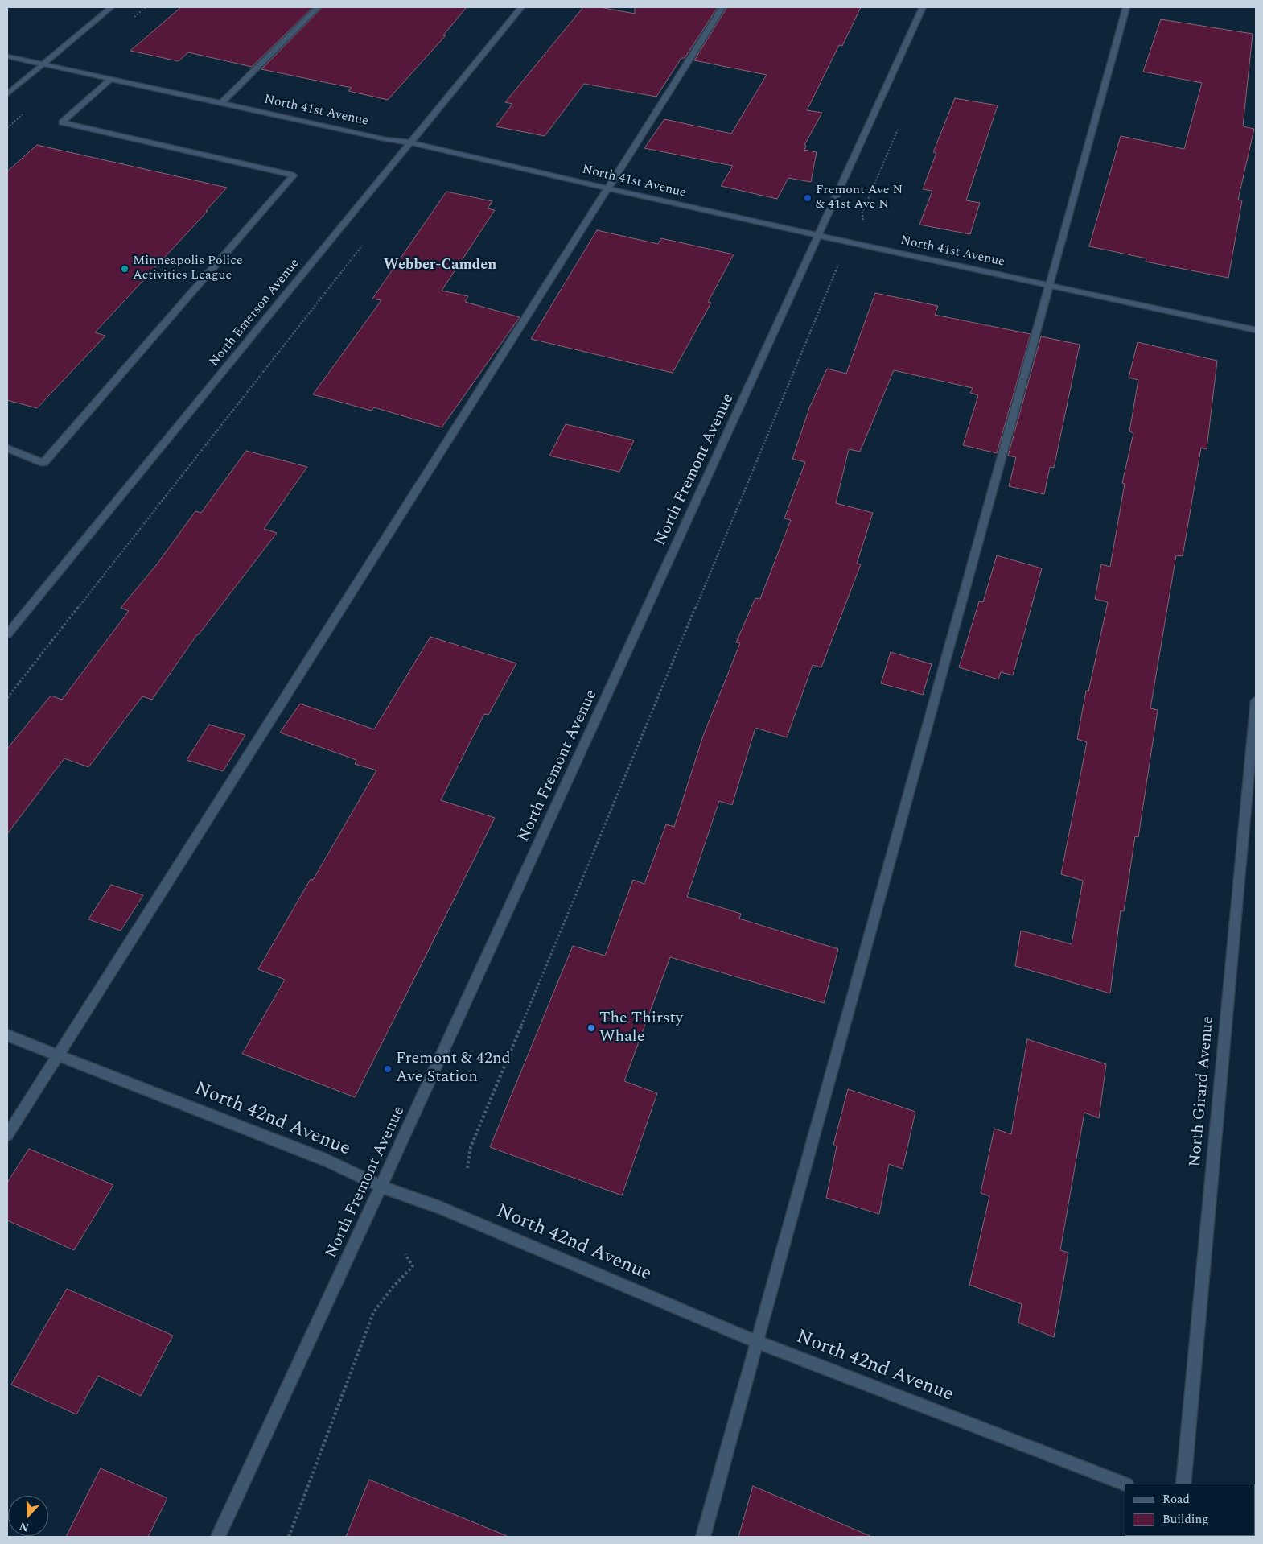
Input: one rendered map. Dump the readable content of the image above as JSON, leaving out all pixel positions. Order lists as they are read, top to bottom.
{
  "streets": {
    "street": [
      "North 41st Avenue",
      "North Emerson Avenue",
      "North Fremont Avenue",
      "North Girard Avenue",
      "North 42nd Avenue"
    ]
  },
  "crossings": [
    ["North 41st Avenue", "North Emerson Avenue"],
    ["North 41st Avenue", "North Fremont Avenue"],
    ["North Fremont Avenue", "North 42nd Avenue"]
  ],
  "districts": ["Webber-Camden"],
  "places": [
    "Fremont Ave N & 41st Ave N",
    "Minneapolis Police Activities League",
    "The Thirsty Whale",
    "Fremont & 42nd Ave Station"
  ],
  "legend": ["Road", "Building"],
  "north": "bottom"
}
